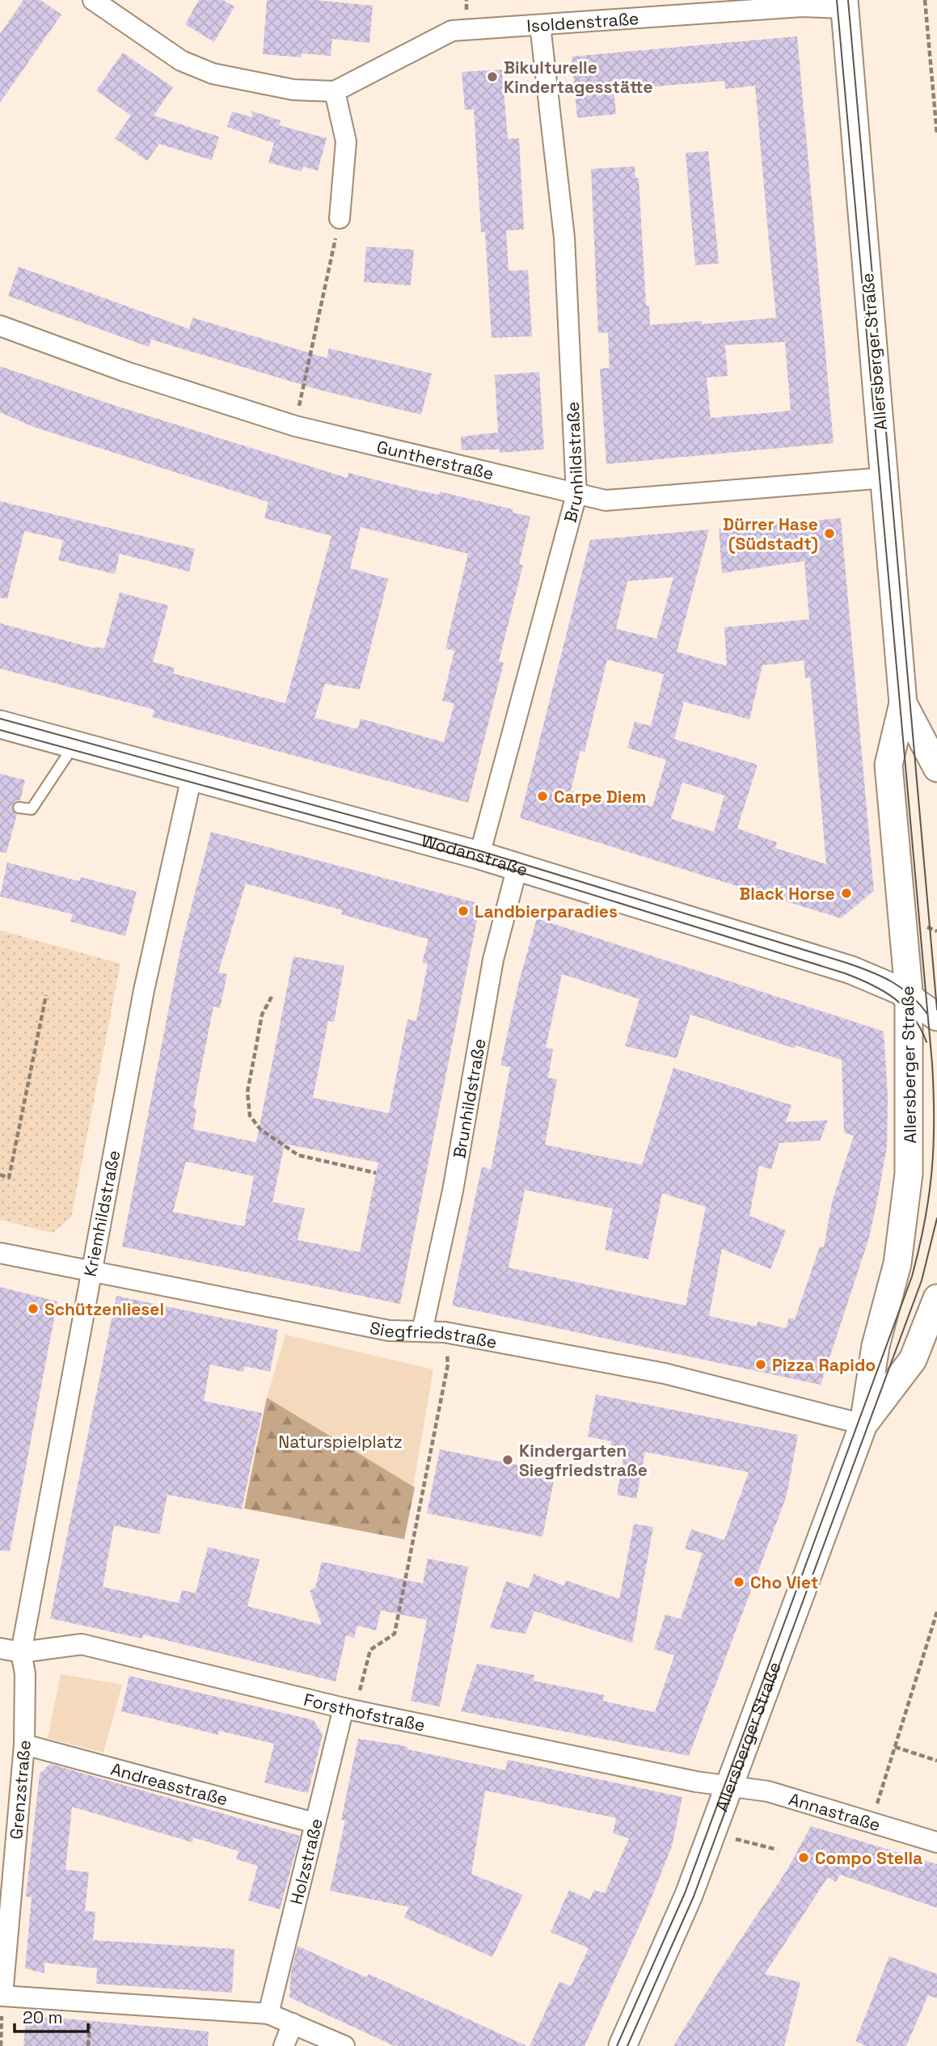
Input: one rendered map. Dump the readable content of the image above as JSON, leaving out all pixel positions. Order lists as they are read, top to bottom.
{
  "streets": {
    "main road": ["Allersberger Straße", "Wodanstraße"],
    "street": [
      "Isoldenstraße",
      "Guntherstraße",
      "Brunhildstraße",
      "Kriemhildstraße",
      "Siegfriedstraße",
      "Forsthofstraße",
      "Andreasstraße",
      "Grenzstraße",
      "Annastraße",
      "Holzstraße"
    ]
  },
  "crossings": [
    ["Isoldenstraße", "Allersberger Straße"],
    ["Isoldenstraße", "Brunhildstraße"],
    ["Allersberger Straße", "Guntherstraße"],
    ["Allersberger Straße", "Wodanstraße"],
    ["Allersberger Straße", "Siegfriedstraße"],
    ["Allersberger Straße", "Forsthofstraße"],
    ["Allersberger Straße", "Annastraße"],
    ["Guntherstraße", "Brunhildstraße"],
    ["Brunhildstraße", "Wodanstraße"],
    ["Brunhildstraße", "Siegfriedstraße"],
    ["Wodanstraße", "Kriemhildstraße"],
    ["Kriemhildstraße", "Siegfriedstraße"],
    ["Kriemhildstraße", "Forsthofstraße"],
    ["Kriemhildstraße", "Grenzstraße"],
    ["Forsthofstraße", "Grenzstraße"],
    ["Forsthofstraße", "Annastraße"],
    ["Forsthofstraße", "Holzstraße"],
    ["Andreasstraße", "Grenzstraße"],
    ["Andreasstraße", "Holzstraße"]
  ],
  "parks": ["Naturspielplatz"],
  "places": [
    "Bikulturelle Kindertagesstätte",
    "Dürrer Hase (Südstadt)",
    "Carpe Diem",
    "Black Horse",
    "Landbierparadies",
    "Schützenliesel",
    "Pizza Rapido",
    "Kindergarten Siegfriedstraße",
    "Cho Viet",
    "Compo Stella"
  ],
  "scale_bar": "20 m"
}
